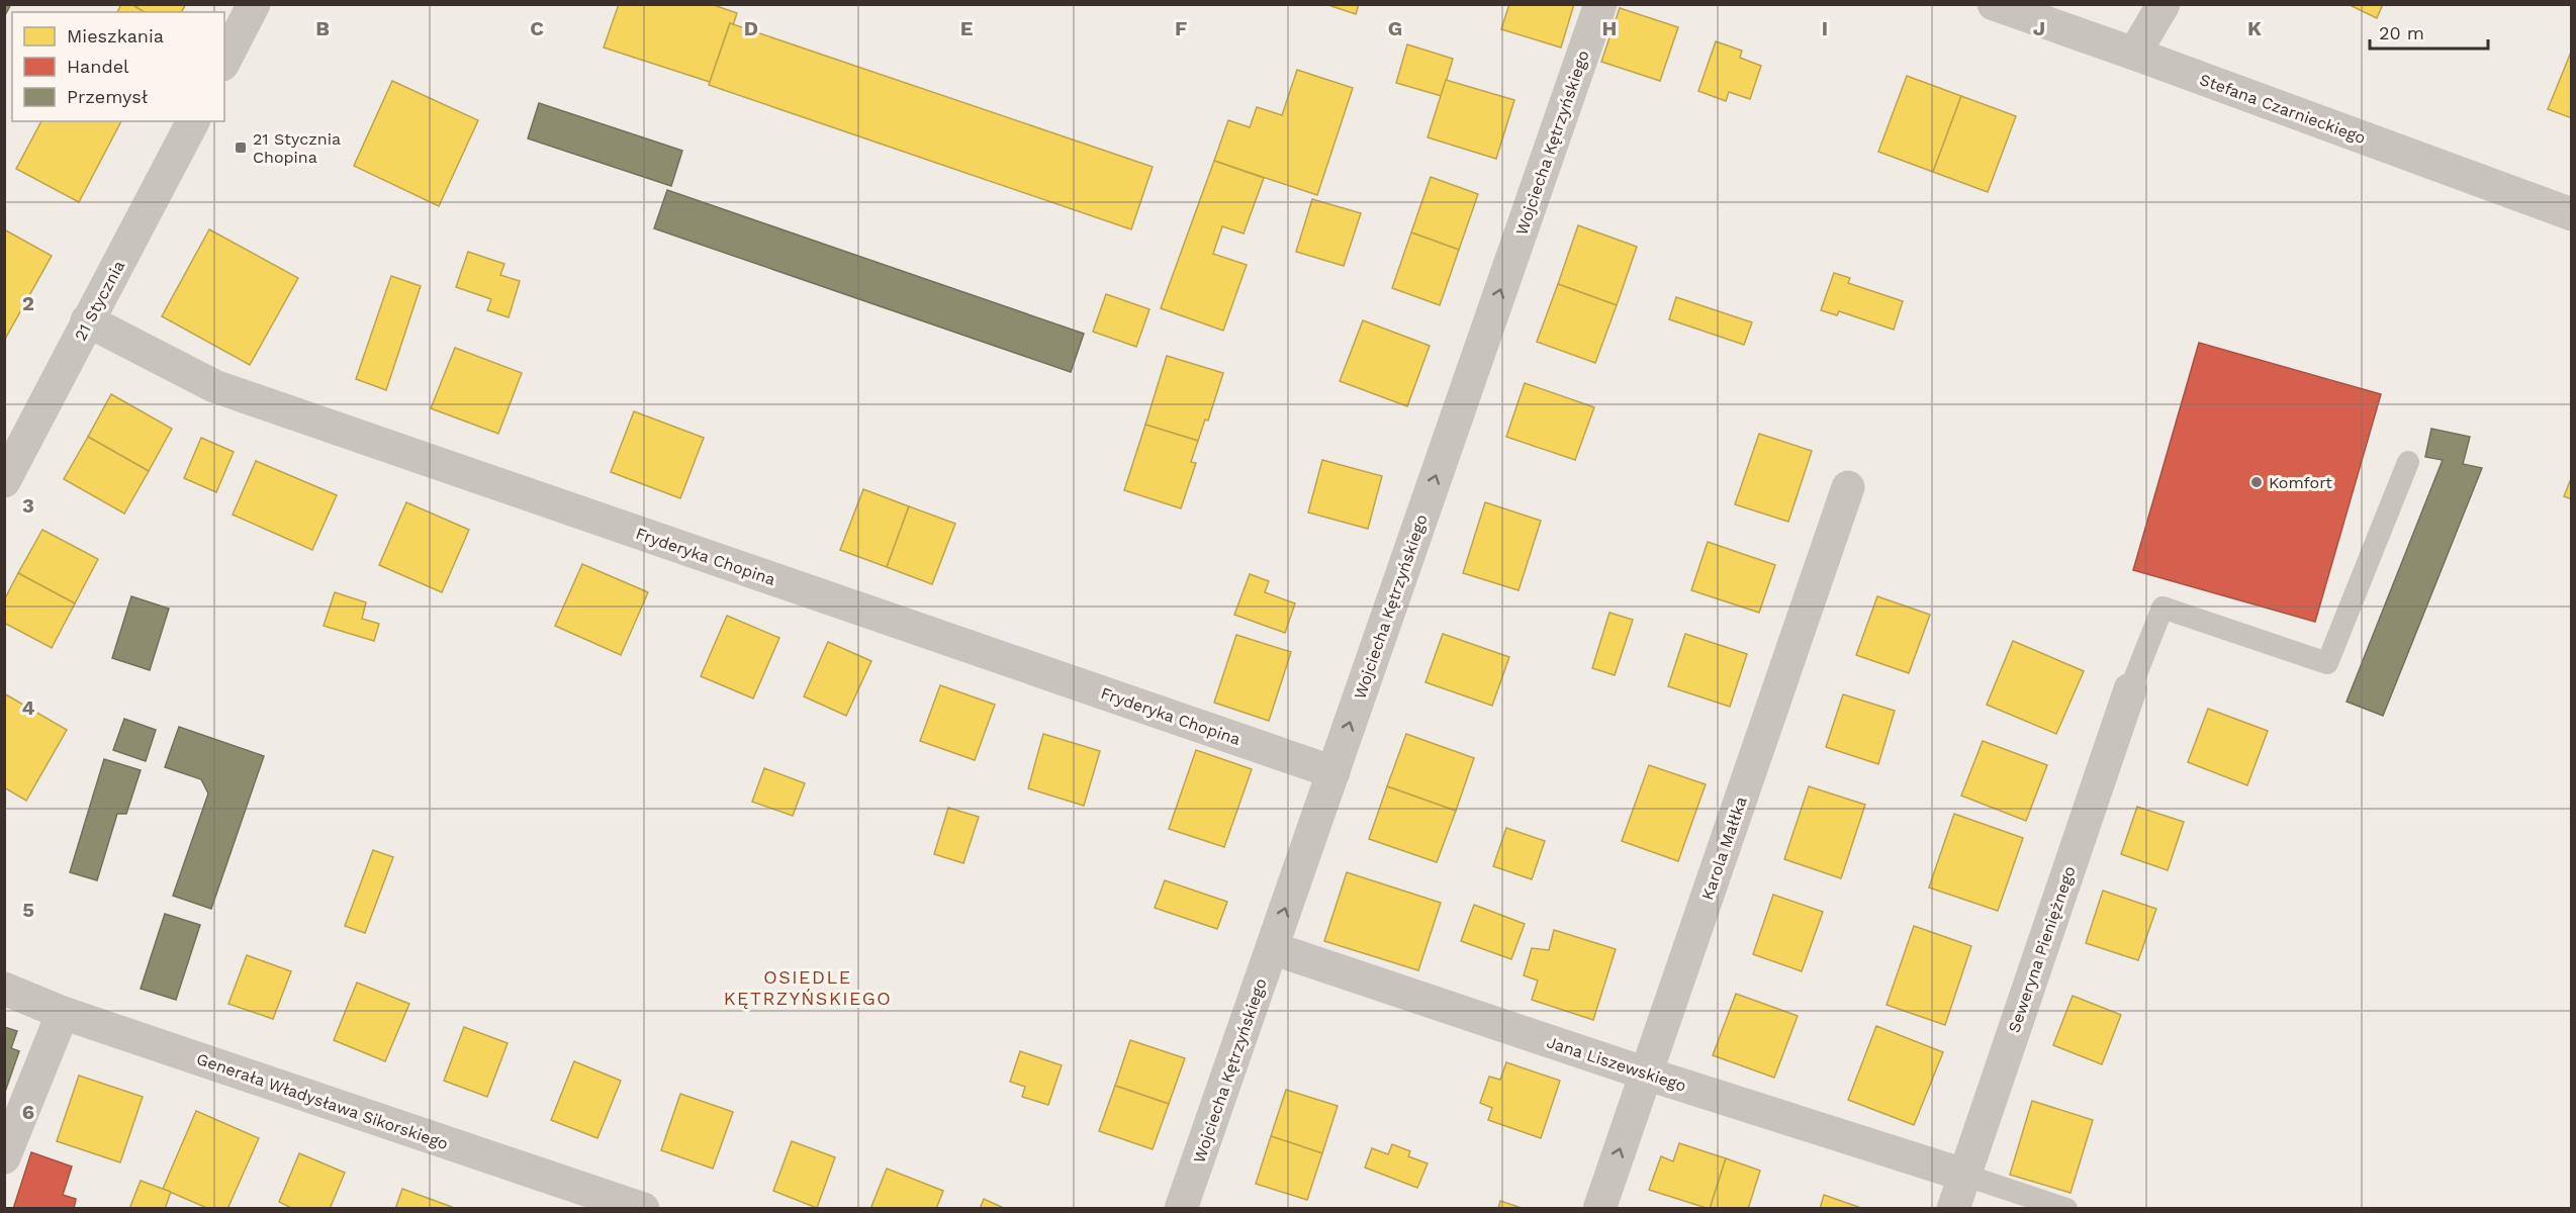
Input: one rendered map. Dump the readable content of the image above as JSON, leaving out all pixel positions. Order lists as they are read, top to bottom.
{
  "streets": {
    "street": [
      "Stefana Czarnieckiego",
      "Wojciecha Kętrzyńskiego",
      "21 Stycznia",
      "Fryderyka Chopina",
      "Karola Małłka",
      "Seweryna Pieniężnego",
      "Jana Liszewskiego",
      "Generała Władysława Sikorskiego"
    ]
  },
  "crossings": [
    ["Wojciecha Kętrzyńskiego", "Fryderyka Chopina"],
    ["Wojciecha Kętrzyńskiego", "Jana Liszewskiego"],
    ["21 Stycznia", "Fryderyka Chopina"],
    ["Karola Małłka", "Jana Liszewskiego"],
    ["Seweryna Pieniężnego", "Jana Liszewskiego"]
  ],
  "one_way": ["Wojciecha Kętrzyńskiego"],
  "districts": ["OSIEDLE KĘTRZYŃSKIEGO"],
  "places": {
    "transit": ["21 Stycznia Chopina"],
    "other": ["Komfort"]
  },
  "legend": ["Mieszkania", "Handel", "Przemysł"],
  "scale_bar": "20 m",
  "grid": {
    "columns": [
      "B",
      "C",
      "D",
      "E",
      "F",
      "G",
      "H",
      "I",
      "J",
      "K"
    ],
    "rows": [
      "2",
      "3",
      "4",
      "5",
      "6"
    ]
  }
}
